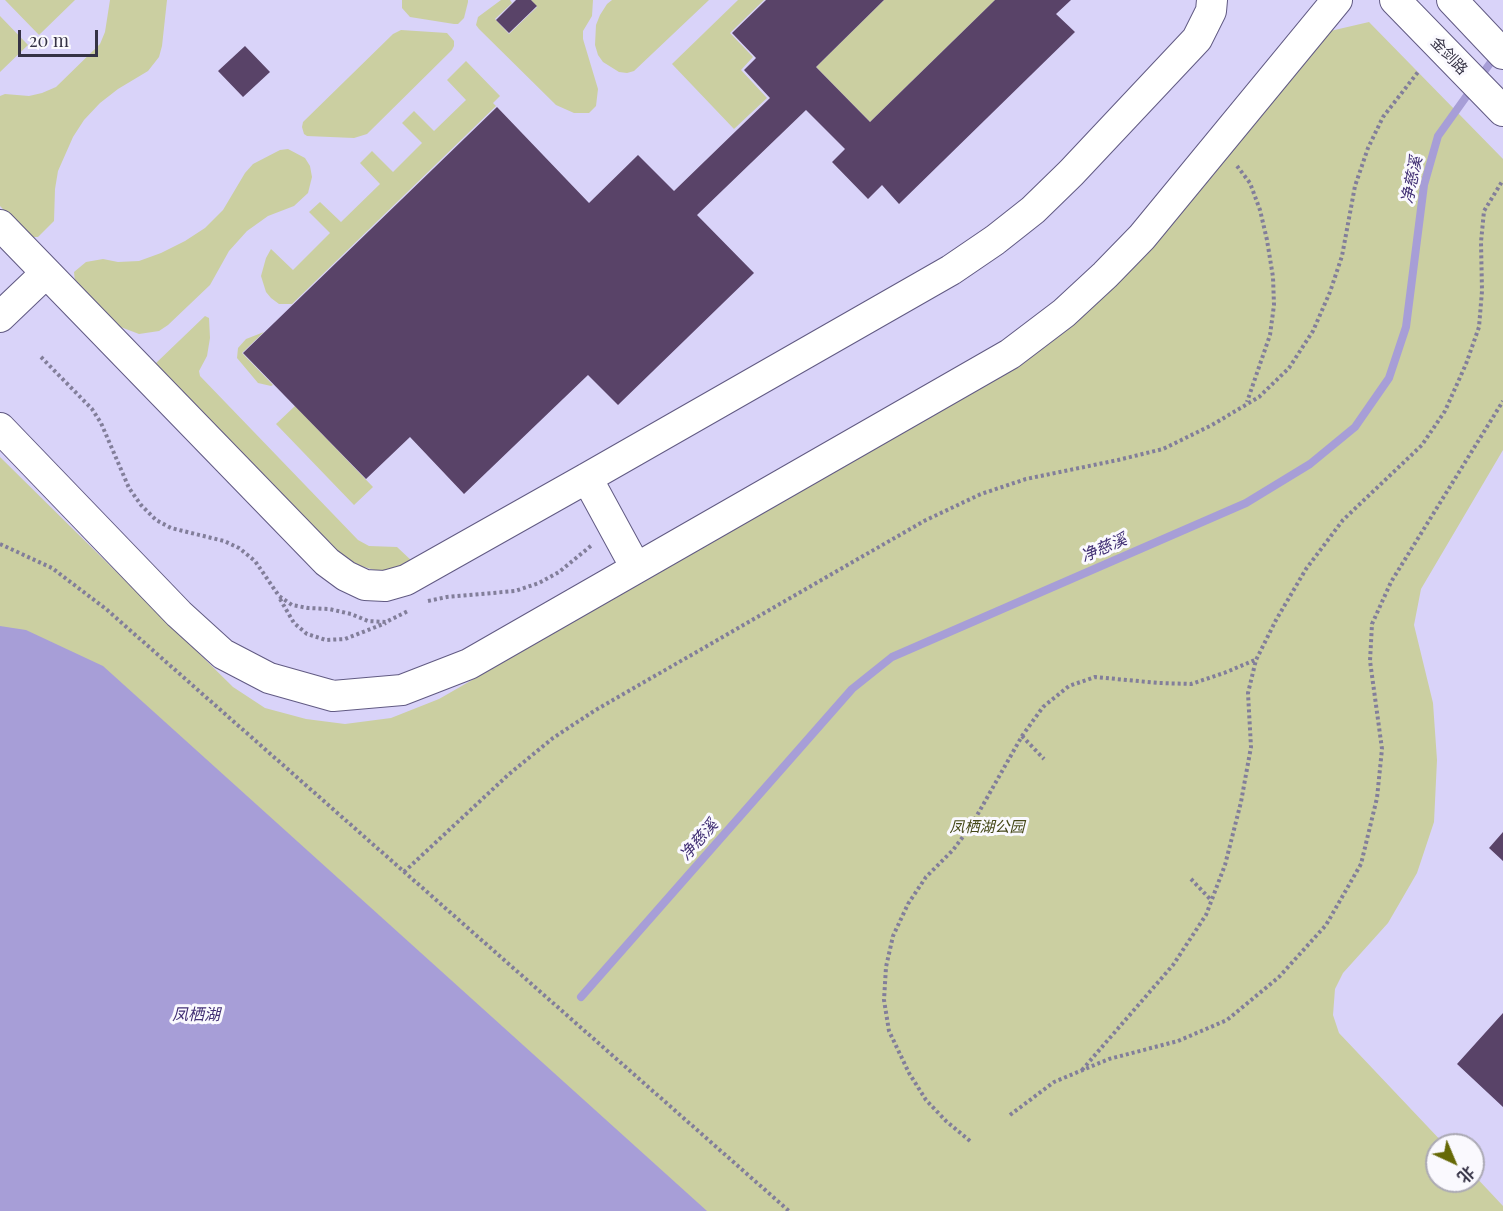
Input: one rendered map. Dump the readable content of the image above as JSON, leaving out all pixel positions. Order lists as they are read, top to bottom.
{
  "streets": {
    "street": ["金剑路"]
  },
  "water": ["净慈溪", "凤栖湖"],
  "parks": ["凤栖湖公园"],
  "scale_bar": "20 m",
  "north": "bottom right"
}
